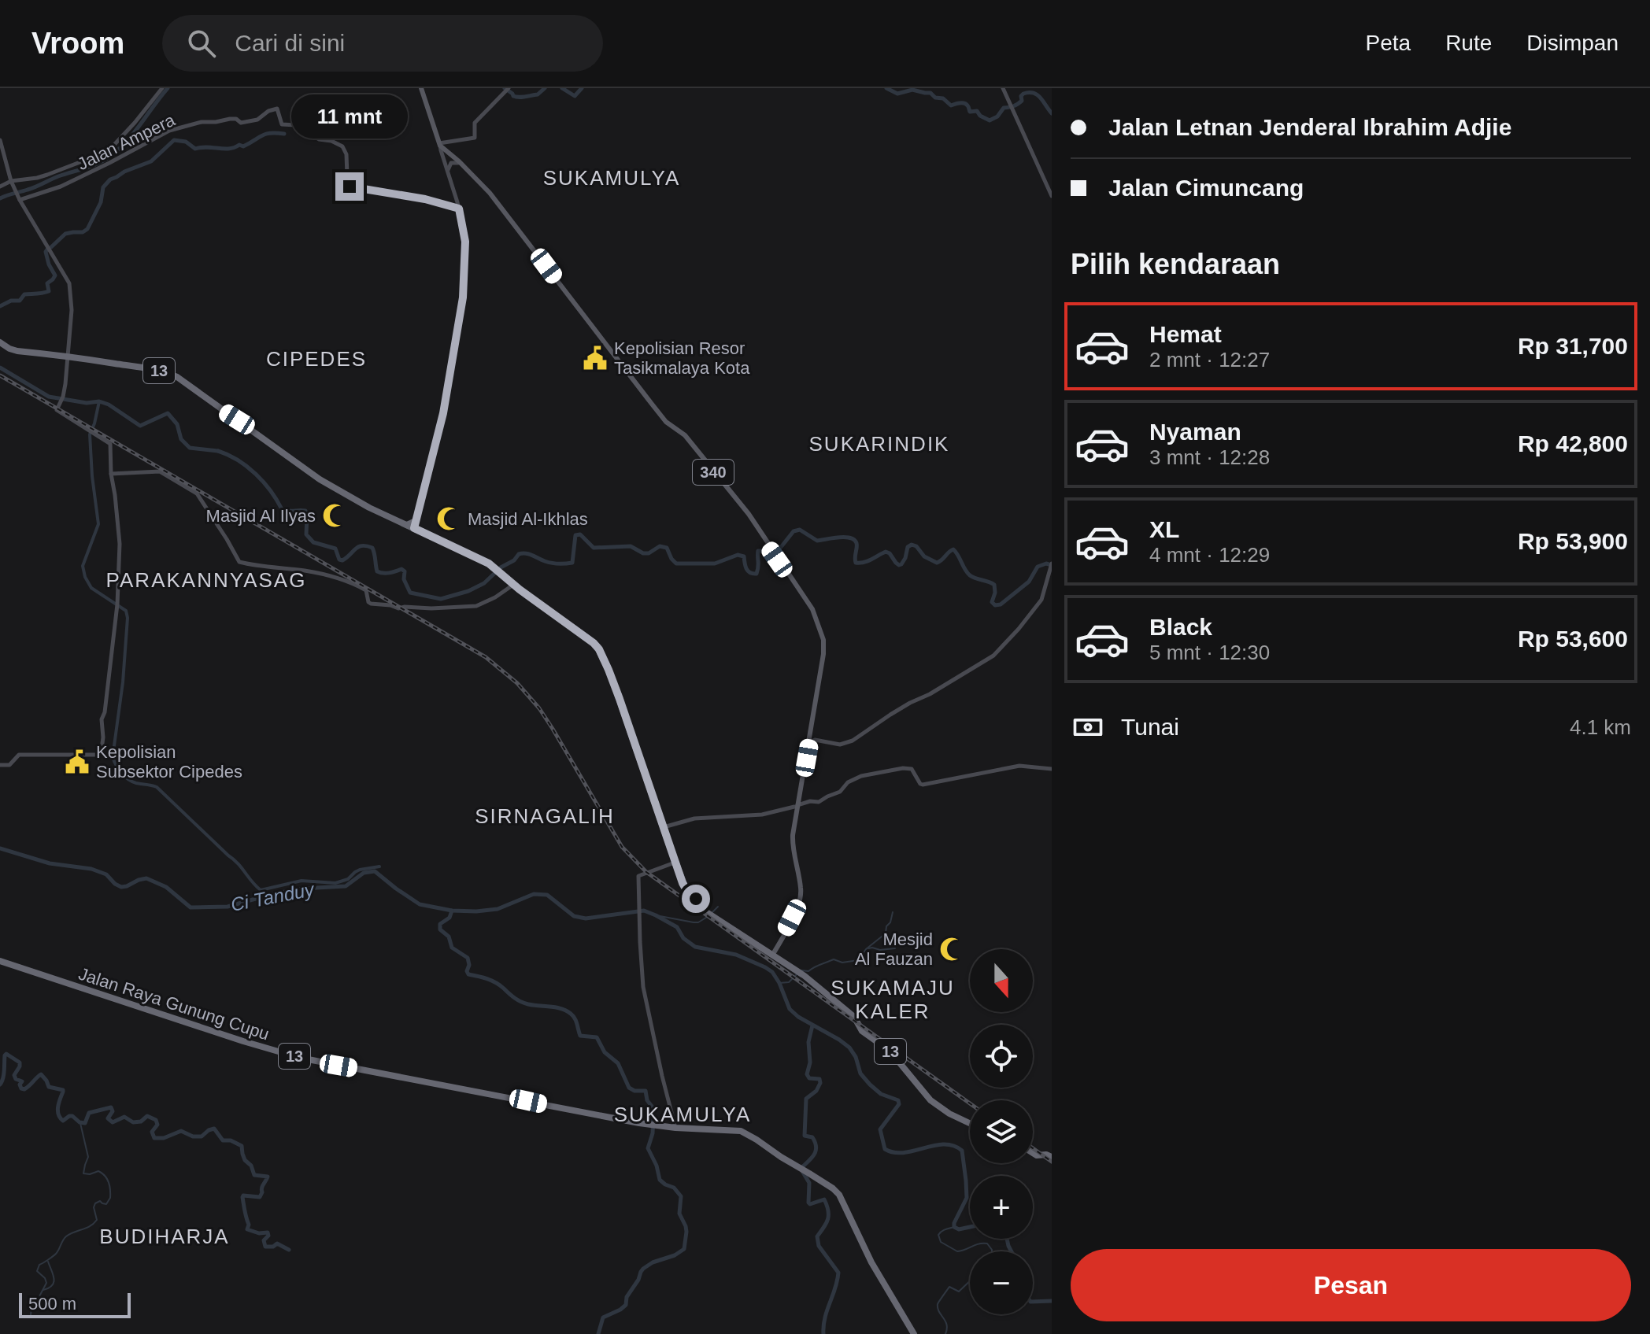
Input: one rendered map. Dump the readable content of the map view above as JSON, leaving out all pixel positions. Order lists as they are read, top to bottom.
{
  "streets": {
    "highway": ["13", "Jalan Raya Gunung Cupu"],
    "main road": ["340"],
    "street": ["Jalan Ampera"]
  },
  "crossings": [
    ["13", "340"],
    ["13", "Jalan Raya Gunung Cupu"]
  ],
  "districts": [
    "SUKAMULYA",
    "CIPEDES",
    "SUKARINDIK",
    "PARAKANNYASAG",
    "SIRNAGALIH",
    "SUKAMAJU KALER",
    "SUKAMULYA",
    "BUDIHARJA"
  ],
  "water": ["Ci Tanduy"],
  "places": {
    "public building": ["Kepolisian Resor Tasikmalaya Kota", "Kepolisian Subsektor Cipedes"],
    "mosque": ["Masjid Al Ilyas", "Masjid Al-Ikhlas", "Mesjid Al Fauzan"]
  },
  "scale_bar": "500 m",
  "north": "bottom",
  "page": {
    "header": "Vroom",
    "search": "Cari di sini",
    "nav": ["Peta", "Rute", "Disimpan"],
    "banner": ["Jalan Letnan Jenderal Ibrahim Adjie", "Jalan Cimuncang"],
    "bubble": "11 mnt",
    "heading": "Pilih kendaraan",
    "list": [
      {
        "name": "Hemat",
        "note": "2 mnt · 12:27",
        "value": "Rp 31,700"
      },
      {
        "name": "Nyaman",
        "note": "3 mnt · 12:28",
        "value": "Rp 42,800"
      },
      {
        "name": "XL",
        "note": "4 mnt · 12:29",
        "value": "Rp 53,900"
      },
      {
        "name": "Black",
        "note": "5 mnt · 12:30",
        "value": "Rp 53,600"
      }
    ],
    "pay": ["Tunai", "4.1 km"],
    "map_buttons": ["+", "−"],
    "buttons": "Pesan",
    "scale": "500 m"
  }
}
